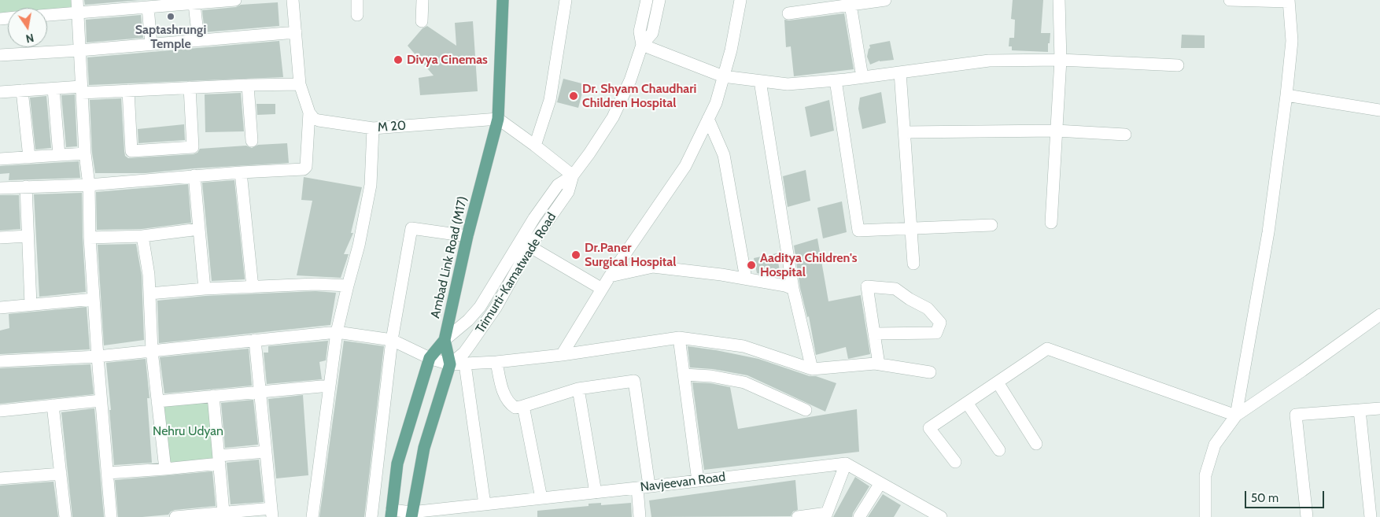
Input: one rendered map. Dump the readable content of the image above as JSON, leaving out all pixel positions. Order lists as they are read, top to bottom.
{
  "streets": {
    "main road": ["Ambad Link Road (M17)"],
    "street": ["M 20", "Trimurti-Kamatwade Road", "Navjeevan Road"]
  },
  "crossings": [
    ["M 20", "Ambad Link Road (M17)"],
    ["Ambad Link Road (M17)", "Trimurti-Kamatwade Road"]
  ],
  "parks": ["Nehru Udyan"],
  "places": [
    "Saptashrungi Temple",
    "Divya Cinemas",
    "Dr. Shyam Chaudhari Children Hospital",
    "Dr.Paner Surgical Hospital",
    "Aaditya Children's Hospital"
  ],
  "scale_bar": "50 m",
  "north": "bottom"
}
